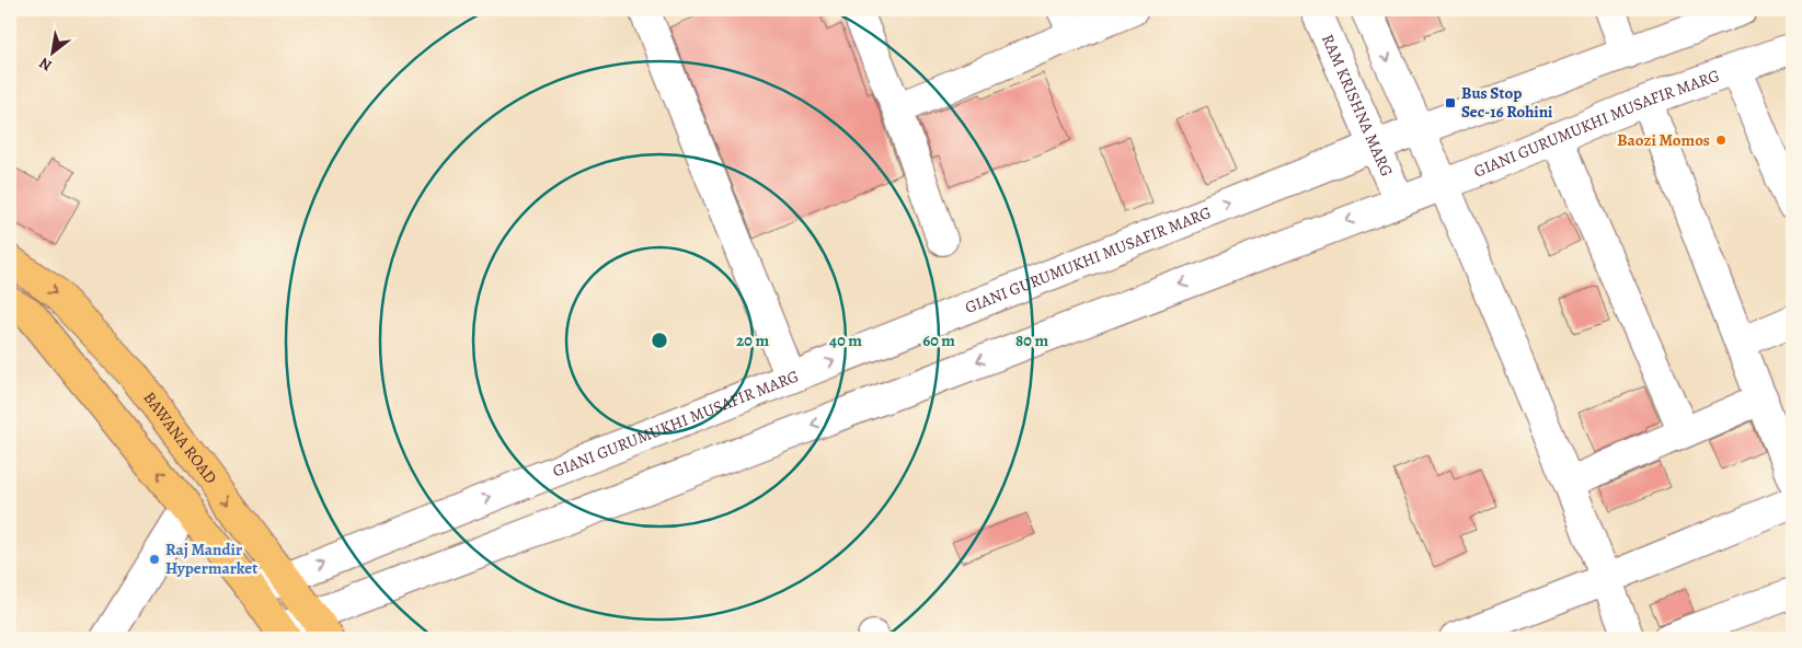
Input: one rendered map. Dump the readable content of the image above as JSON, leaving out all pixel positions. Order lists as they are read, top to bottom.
{
  "streets": {
    "main road": ["BAWANA ROAD"],
    "street": ["RAM KRISHNA MARG", "GIANI GURUMUKHI MUSAFIR MARG"]
  },
  "crossings": [
    ["RAM KRISHNA MARG", "GIANI GURUMUKHI MUSAFIR MARG"],
    ["GIANI GURUMUKHI MUSAFIR MARG", "BAWANA ROAD"]
  ],
  "places": {
    "transit": ["Bus Stop Sec-16 Rohini"],
    "other": ["Baozi Momos", "Raj Mandir Hypermarket"]
  },
  "north": "bottom left",
  "rings": [
    "20 m",
    "40 m",
    "60 m",
    "80 m"
  ]
}
